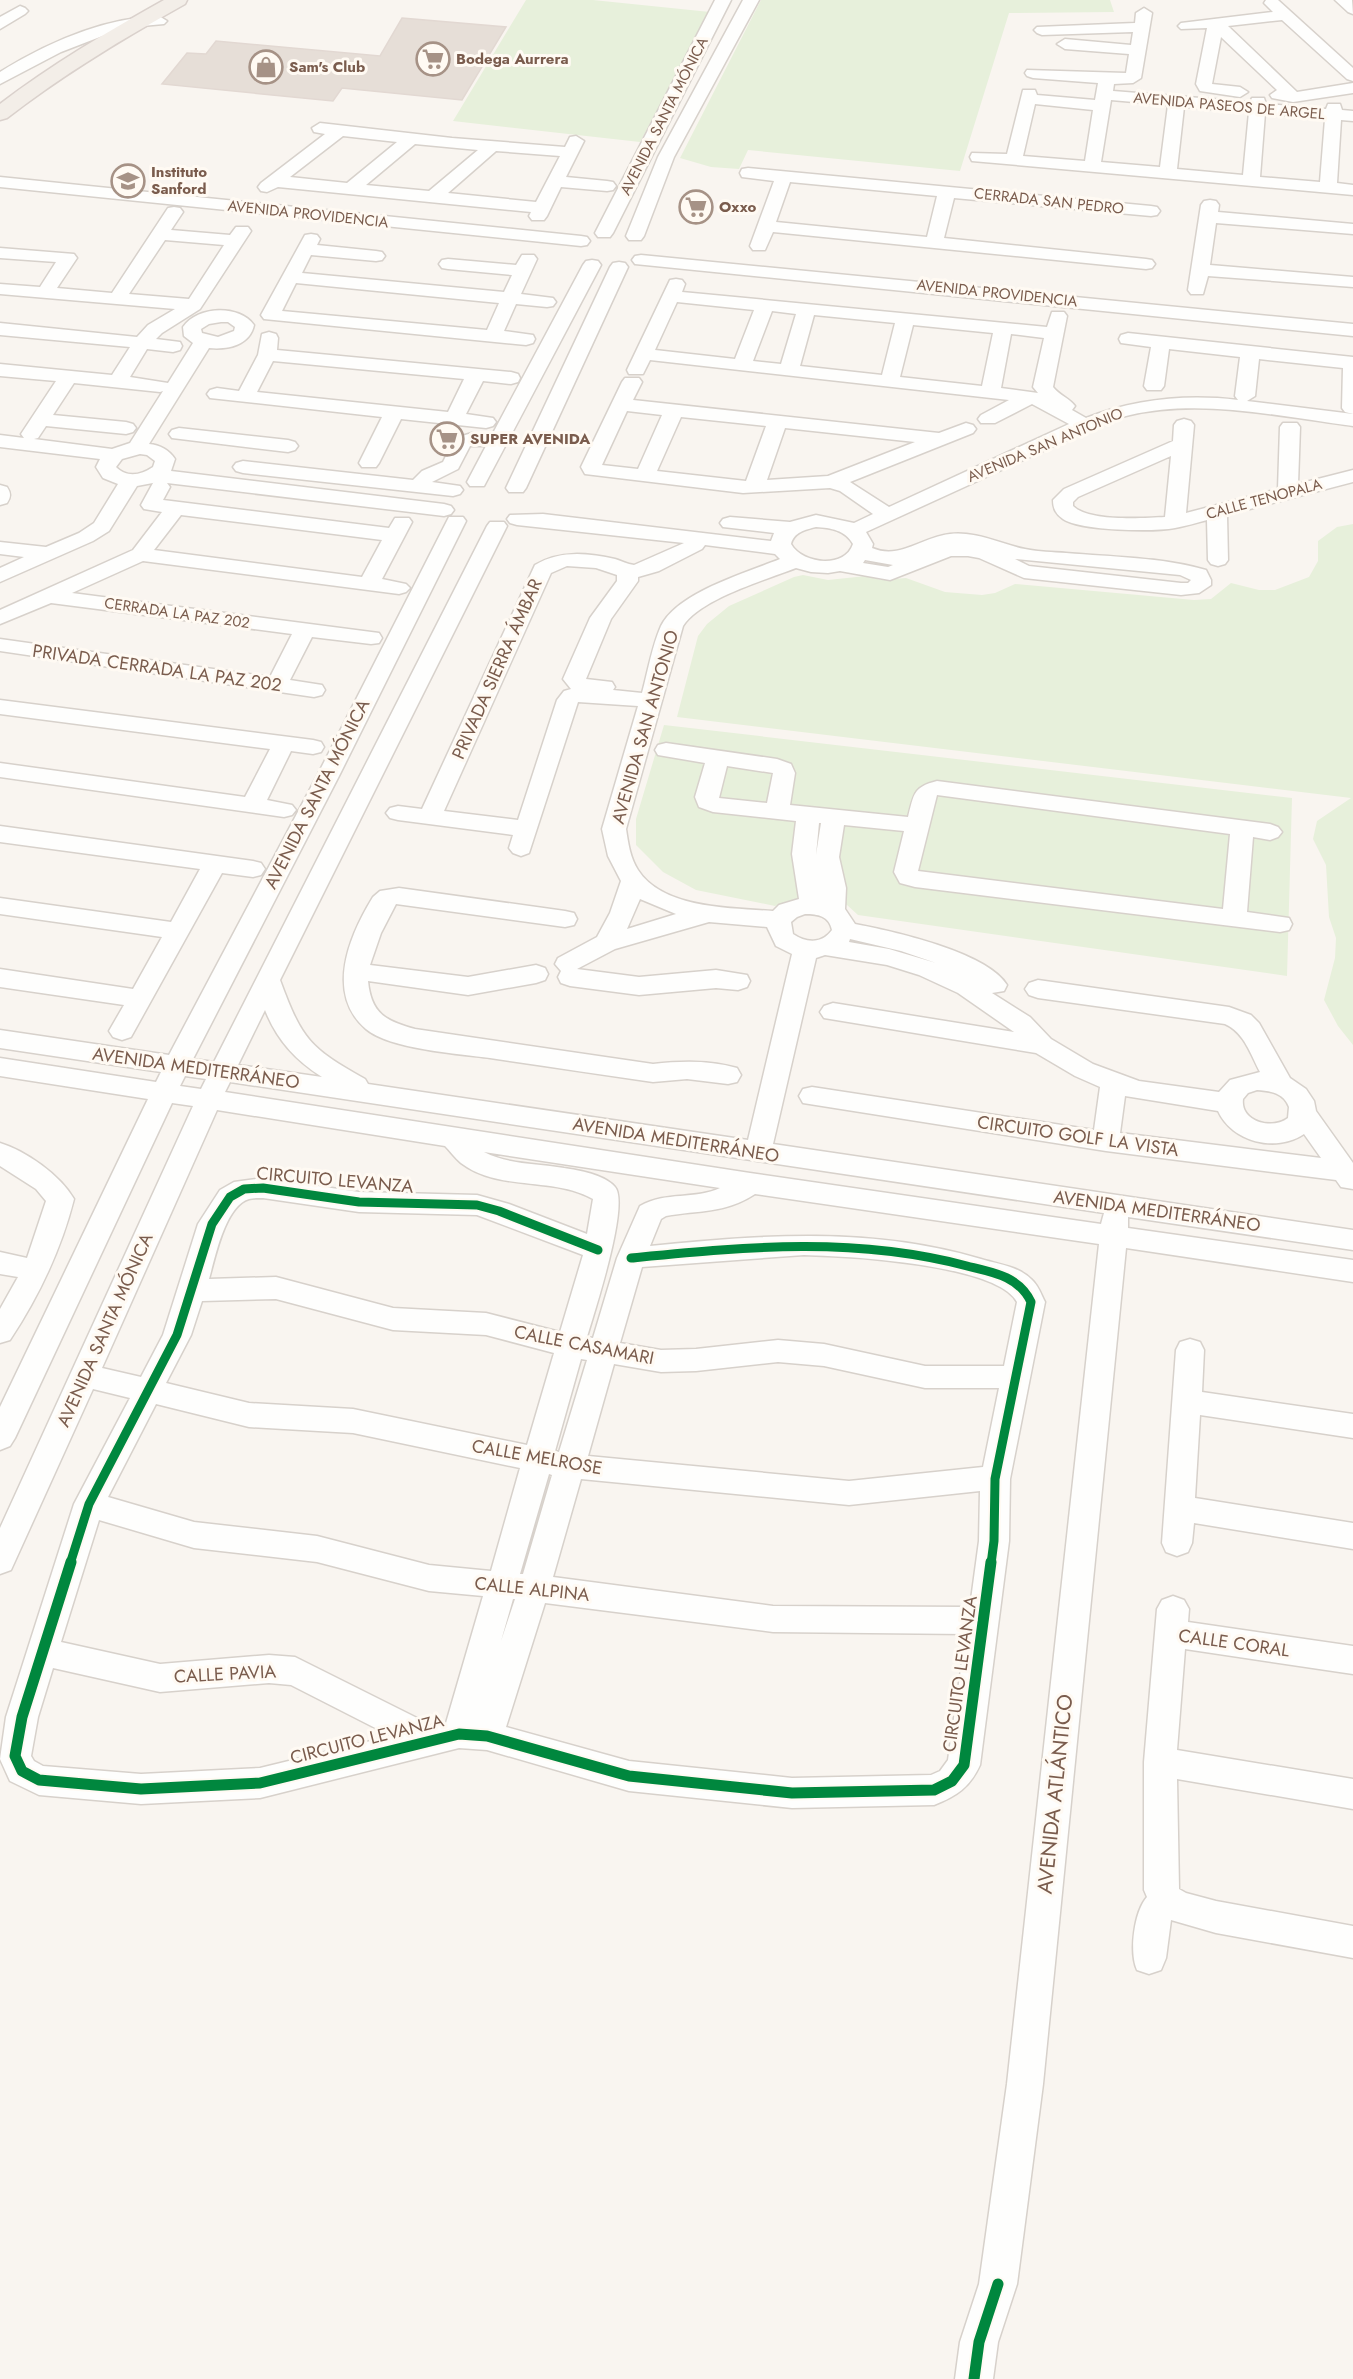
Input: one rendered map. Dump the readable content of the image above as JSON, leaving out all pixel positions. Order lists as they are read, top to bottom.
{
  "streets": {
    "street": [
      "AVENIDA PASEOS DE ARGEL",
      "AVENIDA SANTA MÓNICA",
      "CERRADA SAN PEDRO",
      "AVENIDA PROVIDENCIA",
      "AVENIDA SAN ANTONIO",
      "CALLE TENOPALA",
      "CERRADA LA PAZ 202",
      "PRIVADA CERRADA LA PAZ 202",
      "PRIVADA SIERRA ÁMBAR",
      "AVENIDA MEDITERRÁNEO",
      "CIRCUITO GOLF LA VISTA",
      "CIRCUITO LEVANZA",
      "CALLE CASAMARI",
      "CALLE MELROSE",
      "CALLE ALPINA",
      "CALLE CORAL",
      "CALLE PAVIA",
      "AVENIDA ATLÁNTICO"
    ]
  },
  "crossings": [
    ["AVENIDA SANTA MÓNICA", "AVENIDA MEDITERRÁNEO"],
    ["AVENIDA SANTA MÓNICA", "CALLE MELROSE"],
    ["AVENIDA MEDITERRÁNEO", "CIRCUITO LEVANZA"],
    ["AVENIDA MEDITERRÁNEO", "AVENIDA ATLÁNTICO"],
    ["CIRCUITO LEVANZA", "CALLE CASAMARI"],
    ["CIRCUITO LEVANZA", "CALLE MELROSE"],
    ["CIRCUITO LEVANZA", "CALLE ALPINA"],
    ["CIRCUITO LEVANZA", "CALLE PAVIA"]
  ],
  "places": {
    "supermarket": ["Bodega Aurrera", "Oxxo", "SUPER AVENIDA"],
    "shop": ["Sam's Club"],
    "school or university": ["Instituto Sanford"]
  }
}
